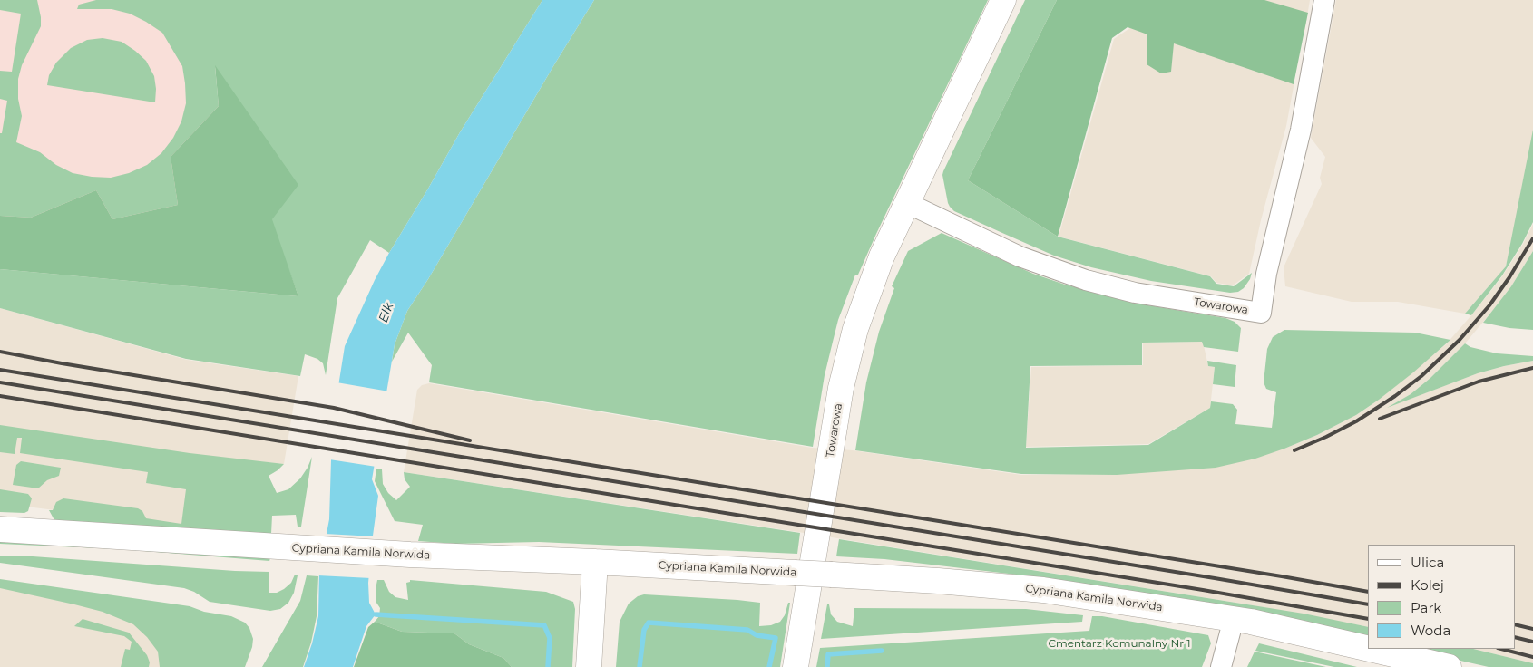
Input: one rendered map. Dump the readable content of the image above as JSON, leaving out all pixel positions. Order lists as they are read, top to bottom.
{
  "streets": {
    "street": ["Towarowa", "Cypriana Kamila Norwida"]
  },
  "water": ["Ełk"],
  "parks": ["Cmentarz Komunalny Nr 1"],
  "legend": [
    "Ulica",
    "Kolej",
    "Park",
    "Woda"
  ]
}
